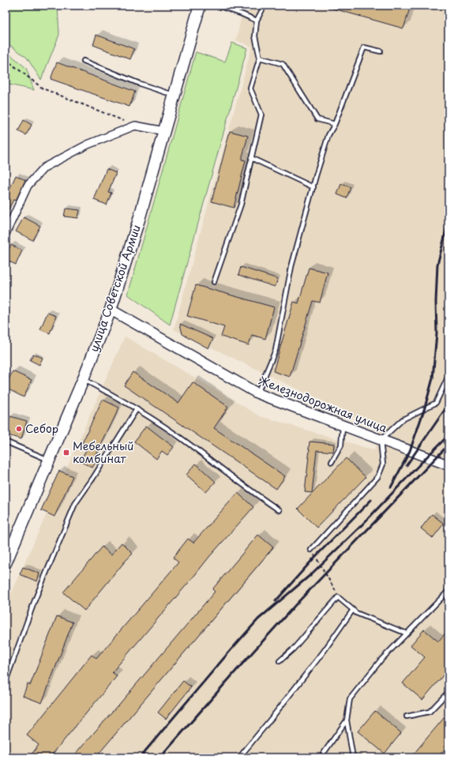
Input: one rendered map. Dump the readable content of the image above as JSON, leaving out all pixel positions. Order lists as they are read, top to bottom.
{
  "streets": {
    "main road": ["улица Советской Армии"],
    "street": ["Железнодорожная улица"]
  },
  "crossings": [
    ["улица Советской Армии", "Железнодорожная улица"]
  ],
  "places": {
    "other": ["Себор"],
    "transit": ["Мебельный комбинат"]
  }
}
